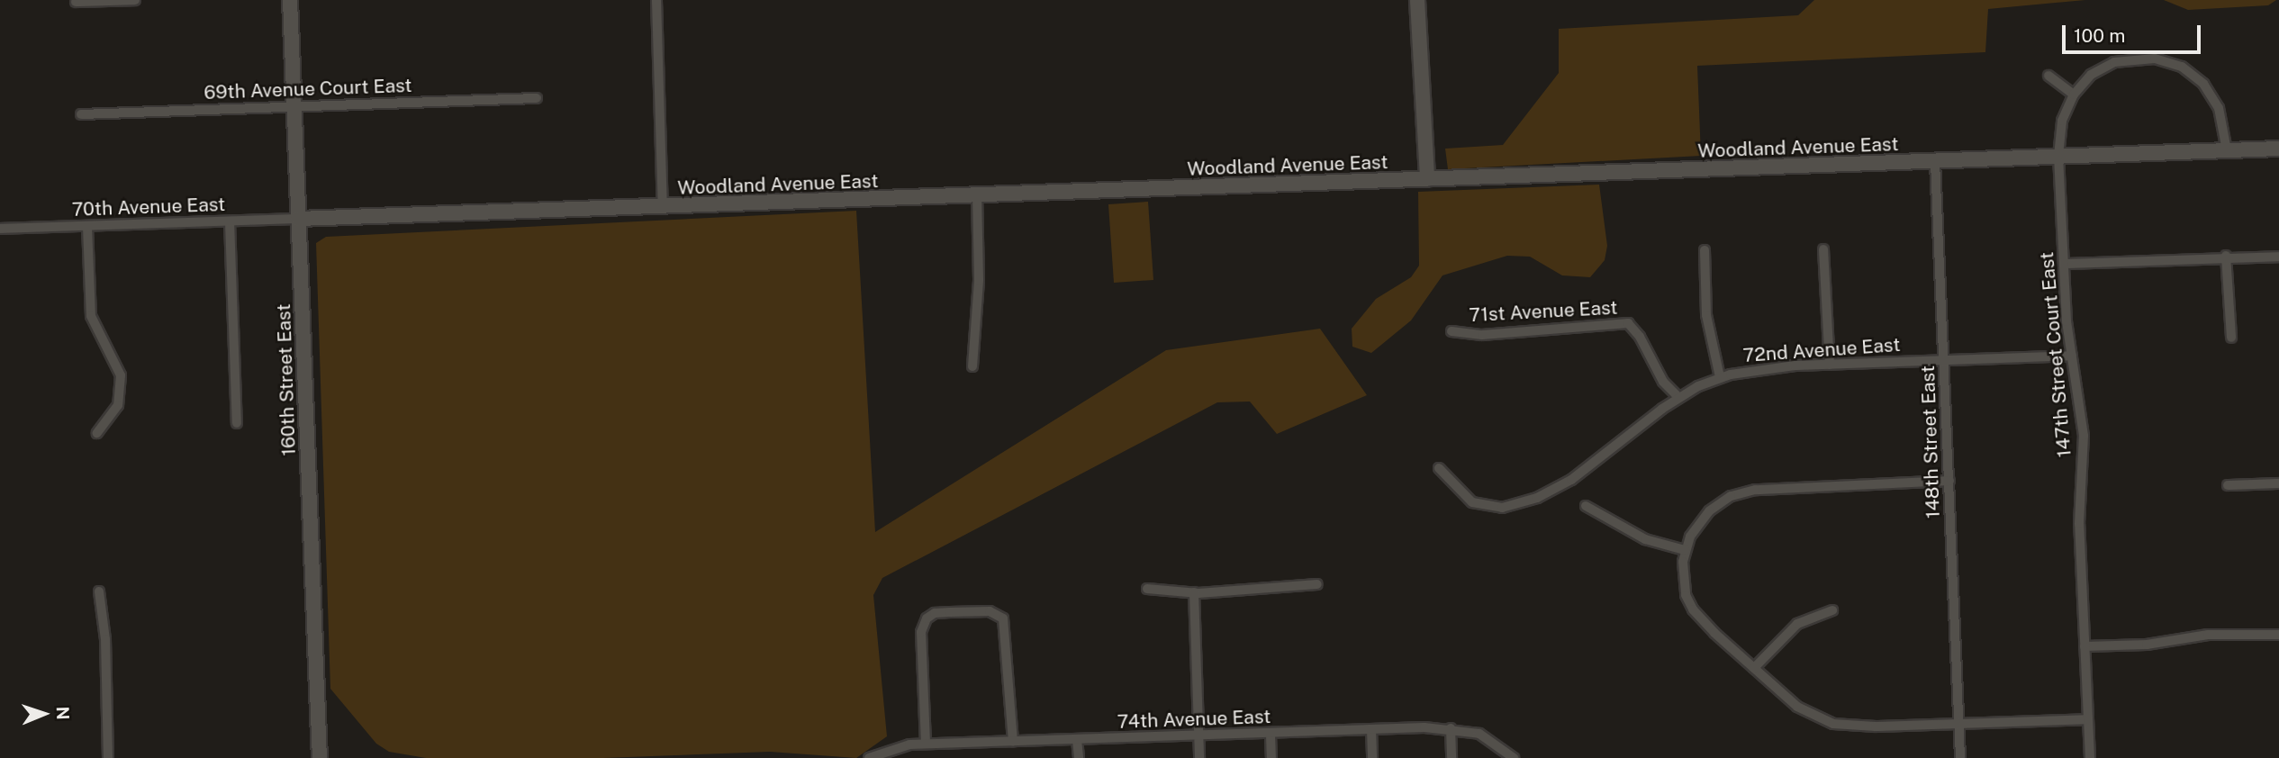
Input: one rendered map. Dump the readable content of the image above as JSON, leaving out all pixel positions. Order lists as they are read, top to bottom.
{
  "streets": {
    "street": [
      "69th Avenue Court East",
      "Woodland Avenue East",
      "70th Avenue East",
      "71st Avenue East",
      "72nd Avenue East",
      "147th Street Court East",
      "160th Street East",
      "148th Street East",
      "74th Avenue East"
    ]
  },
  "crossings": [
    ["69th Avenue Court East", "160th Street East"],
    ["Woodland Avenue East", "70th Avenue East"],
    ["Woodland Avenue East", "147th Street Court East"],
    ["Woodland Avenue East", "160th Street East"],
    ["Woodland Avenue East", "148th Street East"],
    ["70th Avenue East", "160th Street East"],
    ["71st Avenue East", "72nd Avenue East"],
    ["72nd Avenue East", "147th Street Court East"],
    ["72nd Avenue East", "148th Street East"]
  ],
  "scale_bar": "100 m",
  "north": "right"
}
